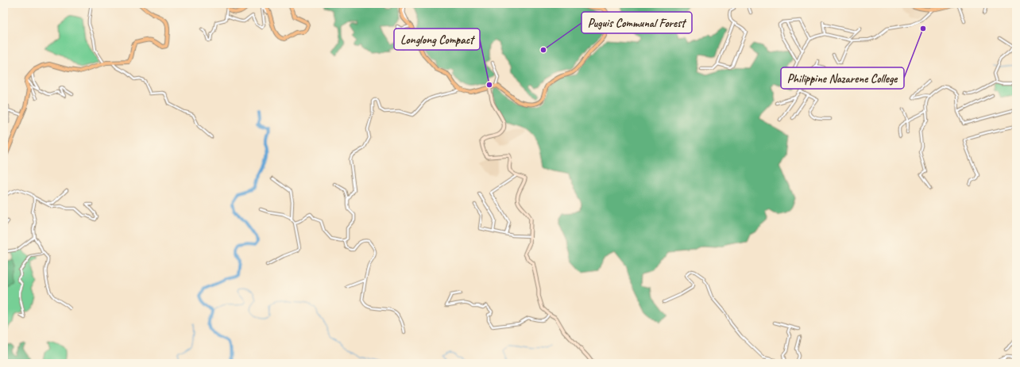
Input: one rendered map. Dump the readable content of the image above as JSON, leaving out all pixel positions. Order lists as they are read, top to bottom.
{
  "places": ["Philippine Nazarene College", "Puguis Communal Forest", "Longlong Compact"]
}
